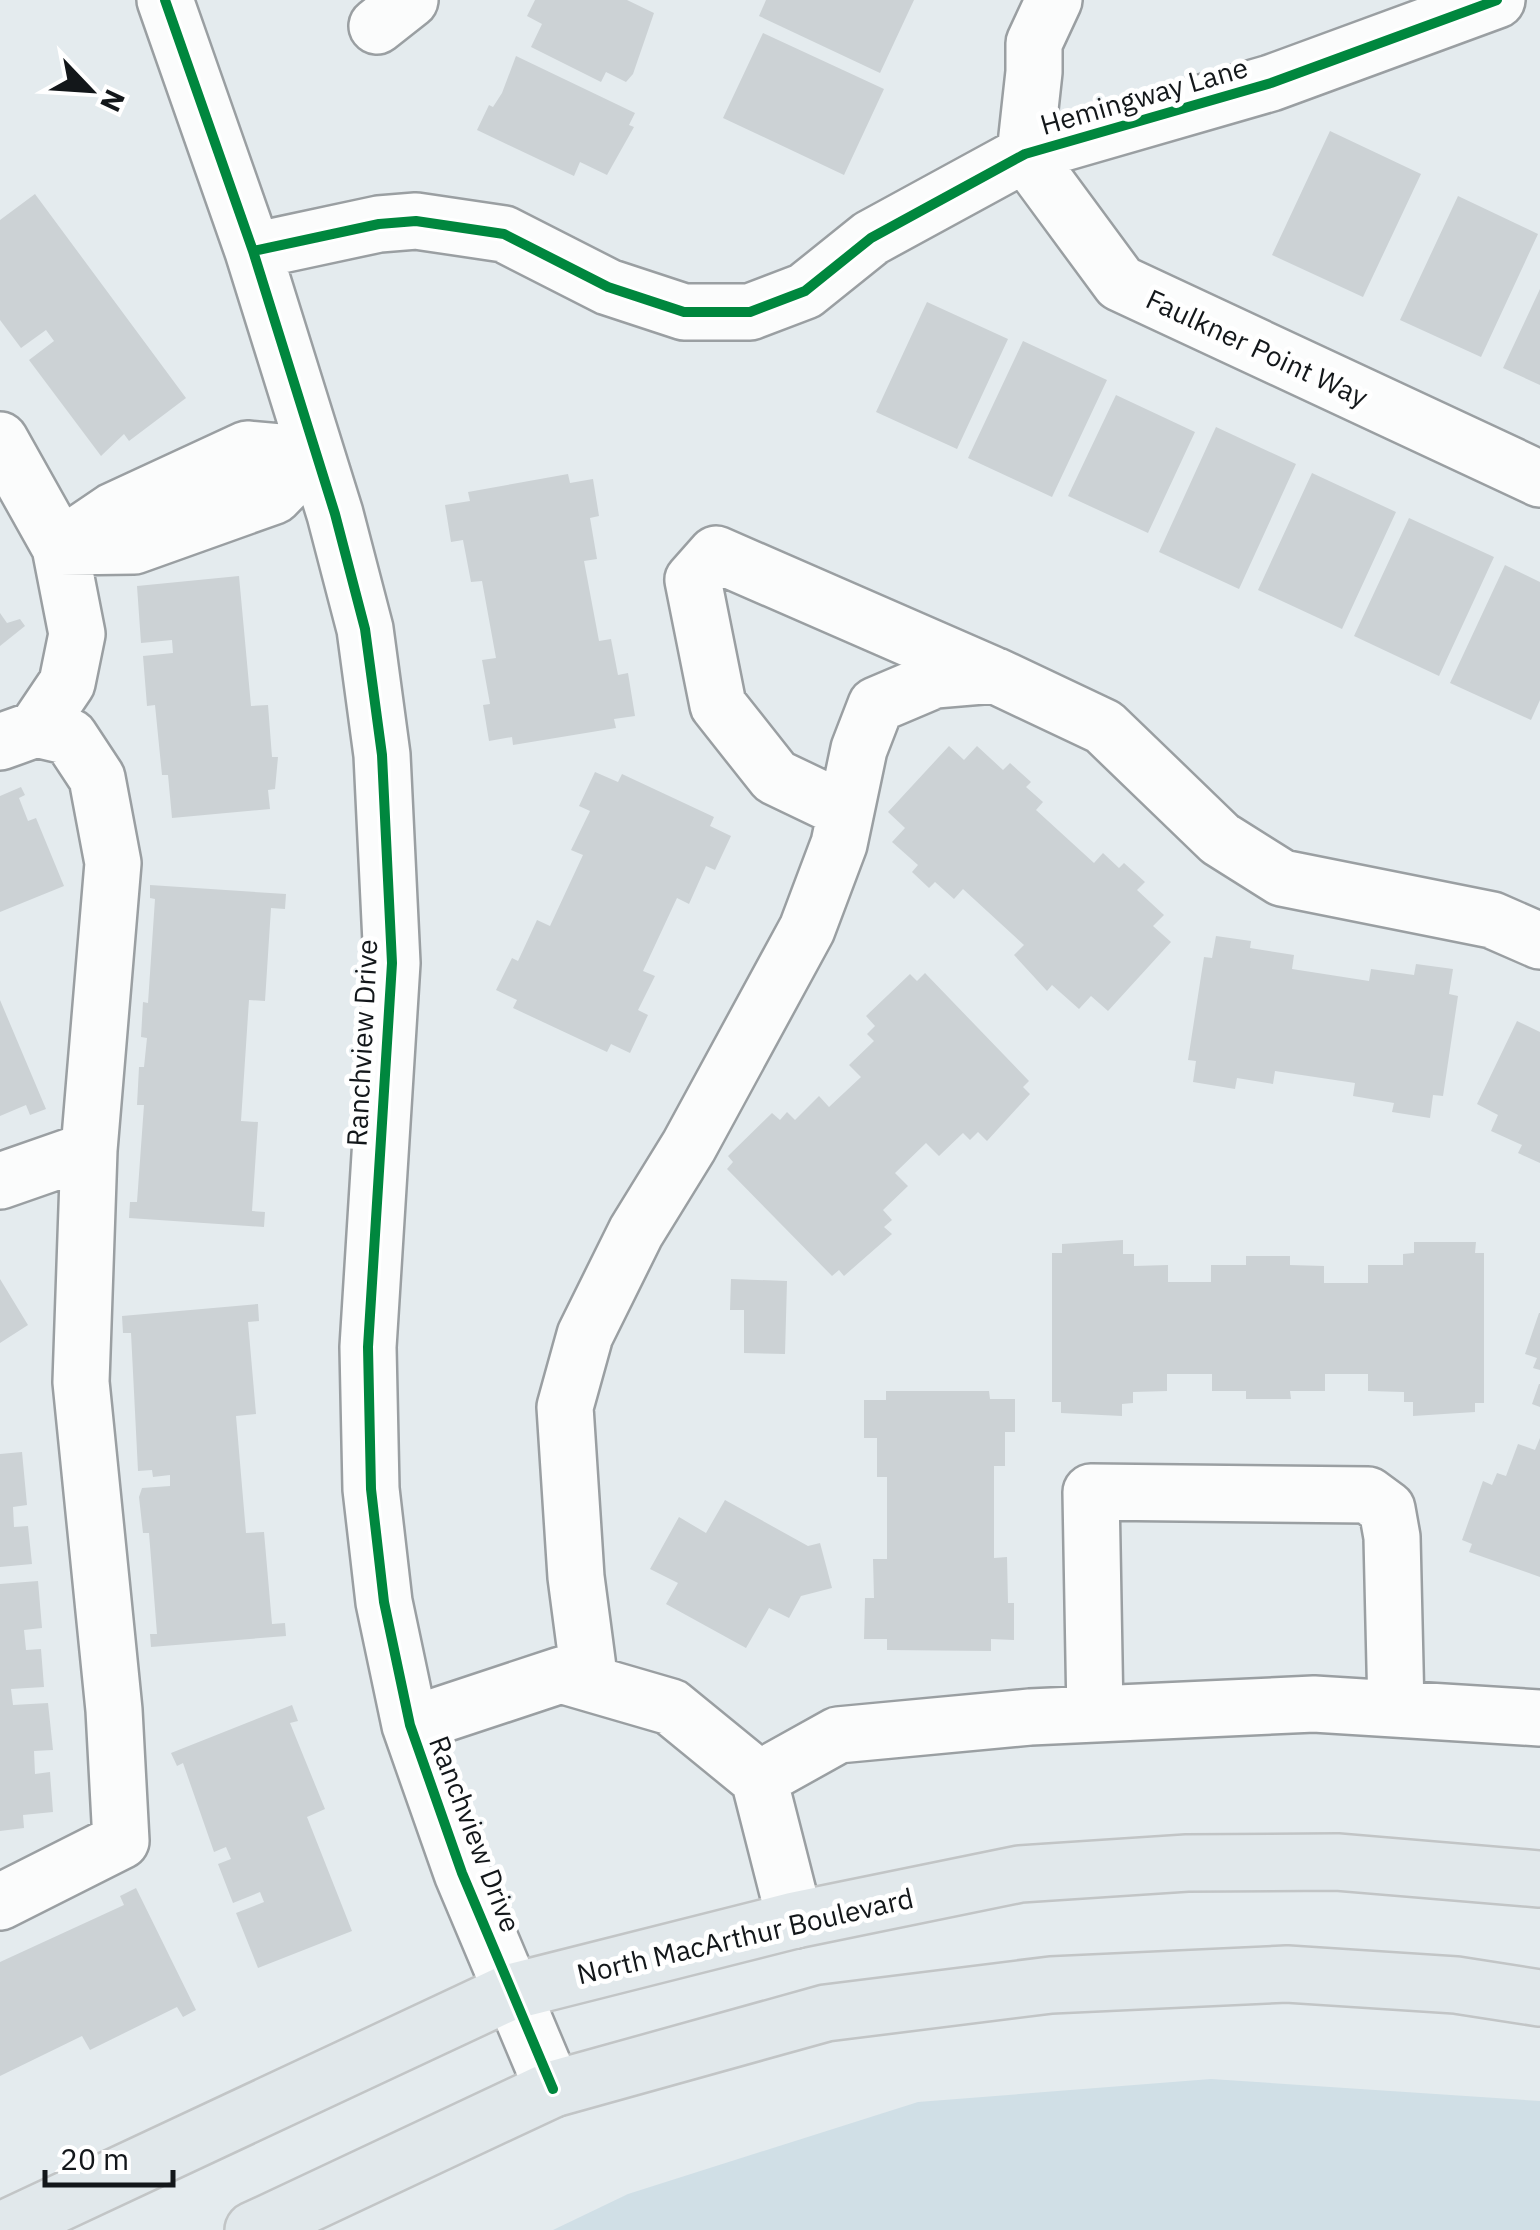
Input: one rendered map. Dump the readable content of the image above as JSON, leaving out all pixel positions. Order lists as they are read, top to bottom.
{
  "streets": {
    "main road": ["North MacArthur Boulevard"],
    "street": ["Hemingway Lane", "Faulkner Point Way", "Ranchview Drive"]
  },
  "crossings": [
    ["Hemingway Lane", "Faulkner Point Way"],
    ["Hemingway Lane", "Ranchview Drive"],
    ["Ranchview Drive", "North MacArthur Boulevard"]
  ],
  "scale_bar": "20 m",
  "north": "bottom right"
}
